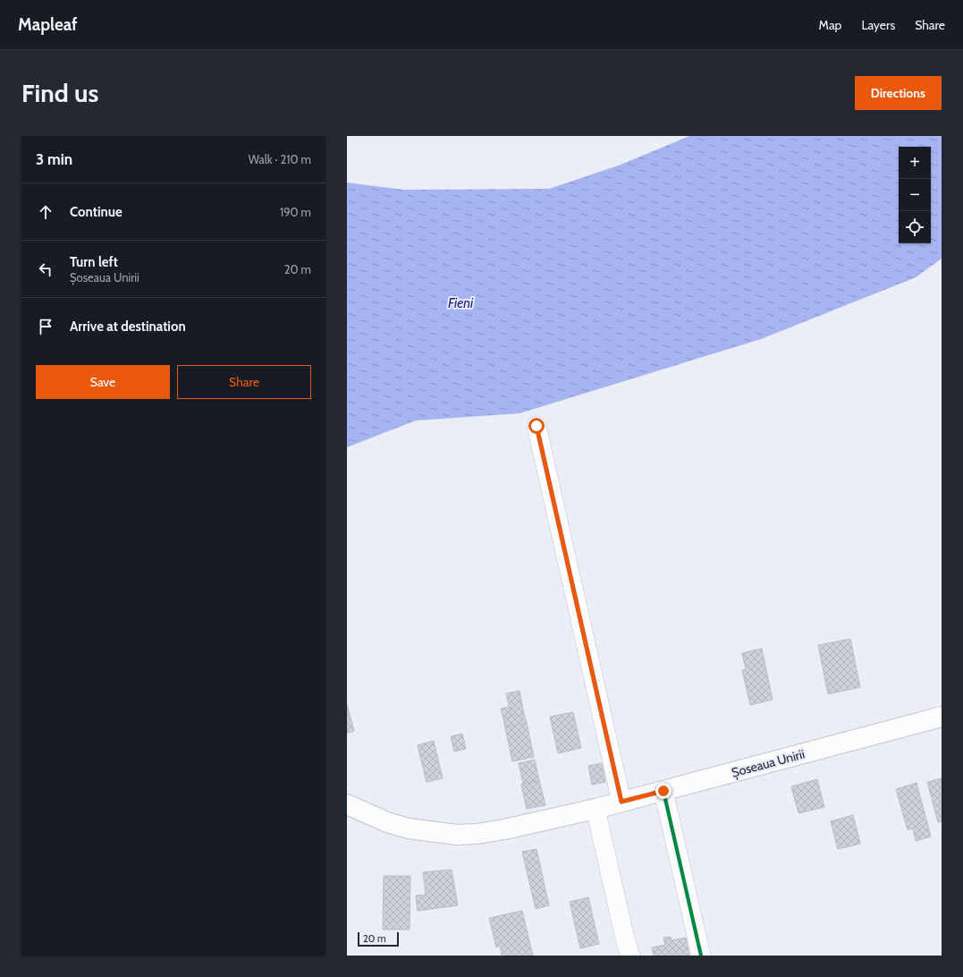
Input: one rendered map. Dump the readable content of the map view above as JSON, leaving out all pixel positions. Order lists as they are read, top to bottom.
{
  "streets": {
    "main road": ["Șoseaua Unirii"]
  },
  "water": ["Fieni"],
  "scale_bar": "20 m",
  "page": {
    "header": "Mapleaf",
    "nav": ["Map", "Layers", "Share"],
    "buttons": [
      "Directions",
      ["Save", "Share"]
    ],
    "title": "Find us",
    "heading": ["3 min", "Walk · 210 m"],
    "map_buttons": ["+", "−"],
    "list": [
      ["Continue", "190 m"],
      ["Turn left", "Șoseaua Unirii", "20 m"],
      "Arrive at destination"
    ],
    "scale": "20 m"
  }
}
